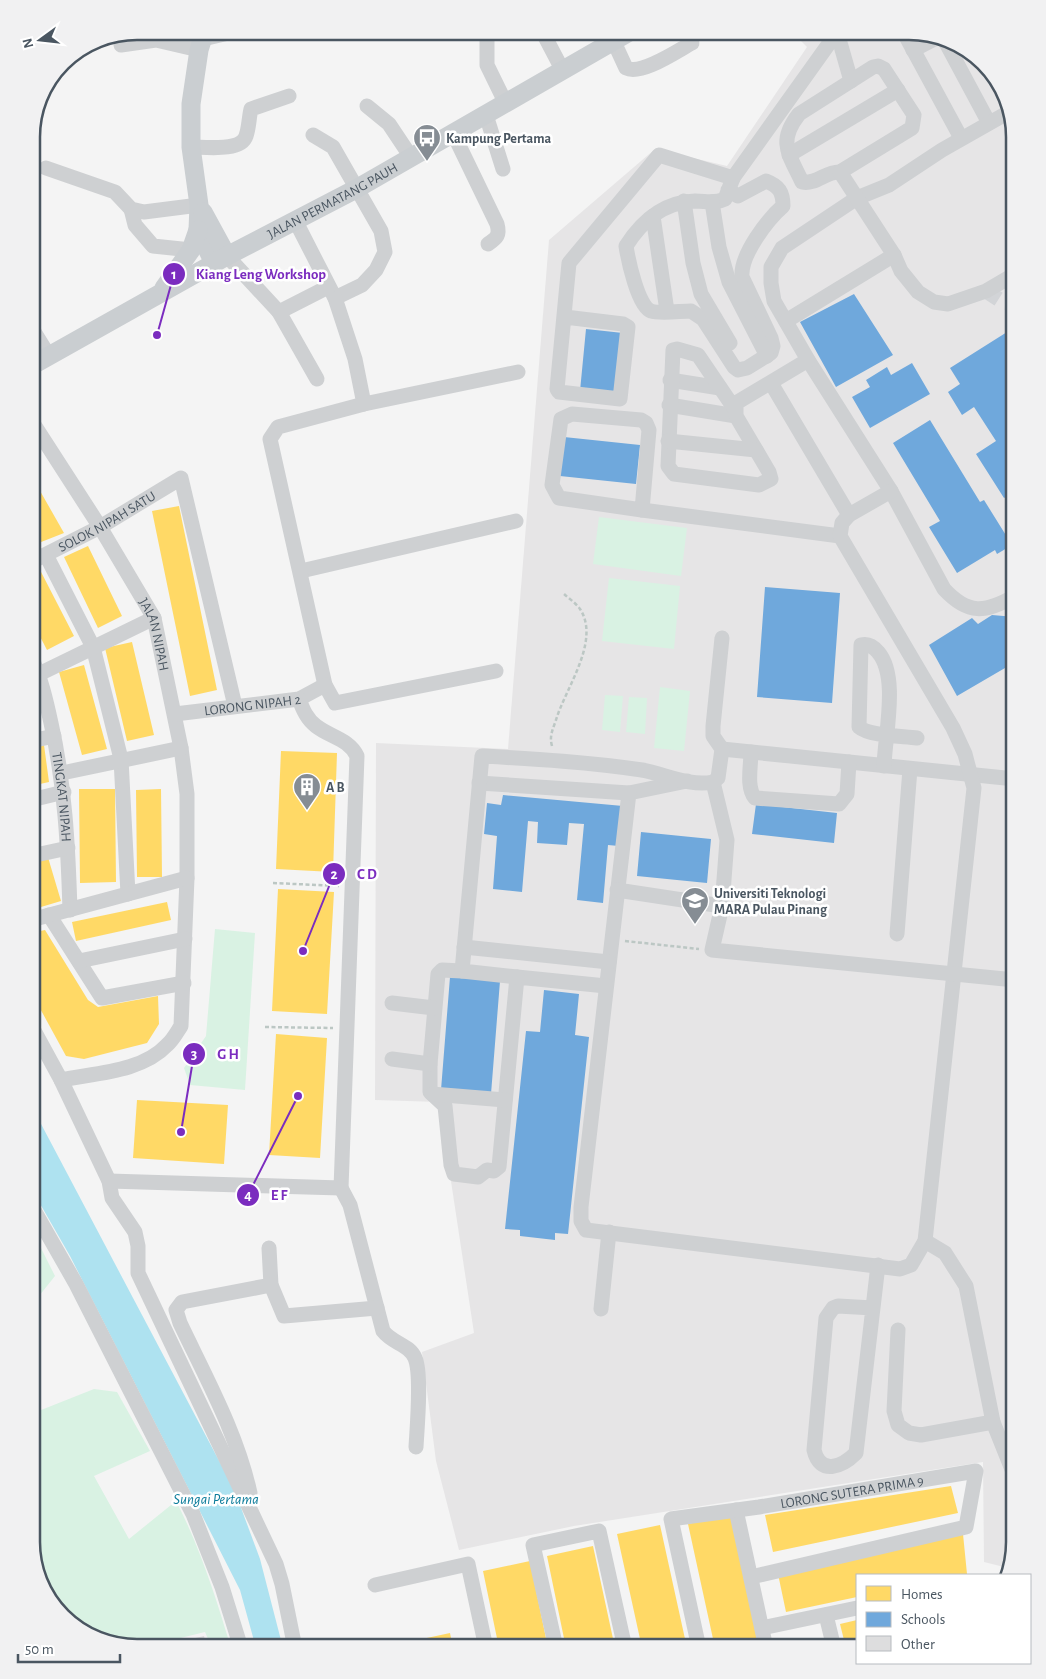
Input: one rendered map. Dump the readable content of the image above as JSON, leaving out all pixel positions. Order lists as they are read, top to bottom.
{
  "streets": {
    "main road": ["JALAN PERMATANG PAUH"],
    "street": [
      "SOLOK NIPAH SATU",
      "JALAN NIPAH",
      "LORONG NIPAH 2",
      "TINGKAT NIPAH",
      "LORONG SUTERA PRIMA 9"
    ]
  },
  "crossings": [
    ["SOLOK NIPAH SATU", "JALAN NIPAH"],
    ["SOLOK NIPAH SATU", "LORONG NIPAH 2"],
    ["JALAN NIPAH", "LORONG NIPAH 2"]
  ],
  "water": ["Sungai Pertama"],
  "places": {
    "bus stop": ["Kampung Pertama"],
    "other": [
      "Kiang Leng Workshop",
      "C D",
      "E F",
      "G H"
    ],
    "building": ["A B"],
    "school or university": ["Universiti Teknologi MARA Pulau Pinang"]
  },
  "legend": ["Homes", "Schools", "Other"],
  "scale_bar": "50 m",
  "north": "left"
}
